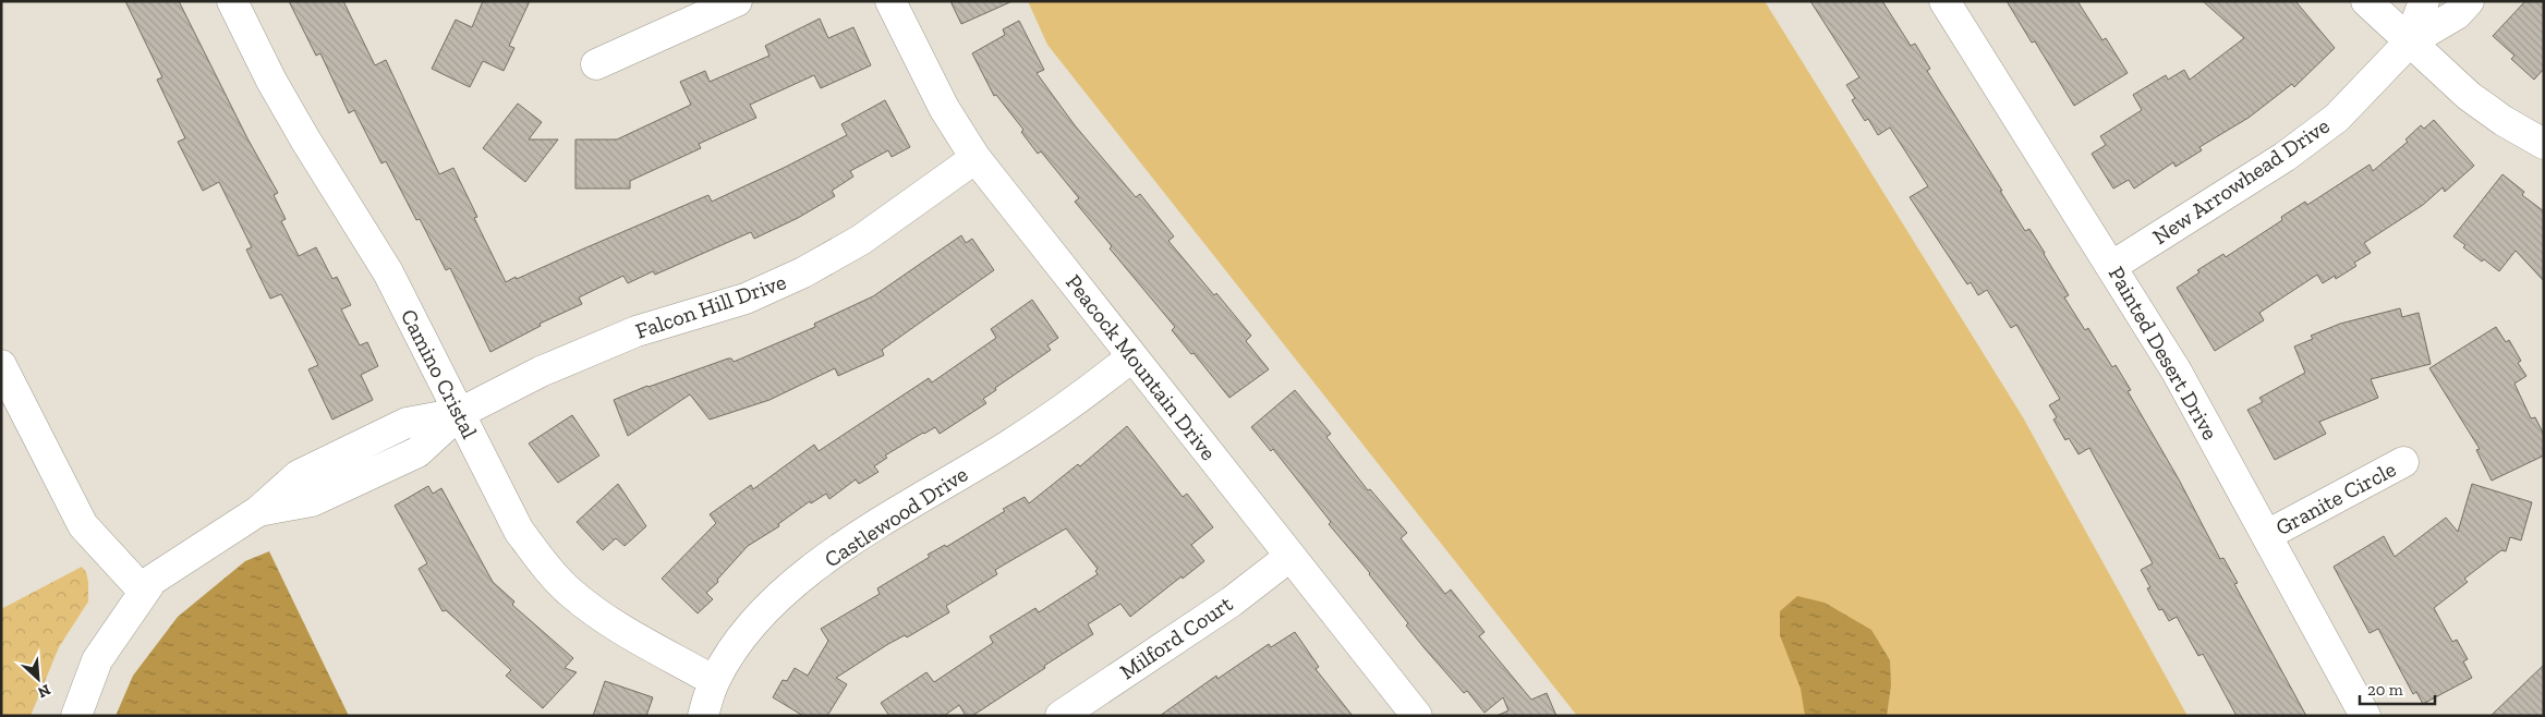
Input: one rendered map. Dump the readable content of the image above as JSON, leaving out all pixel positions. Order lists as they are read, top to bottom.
{
  "streets": {
    "street": [
      "New Arrowhead Drive",
      "Falcon Hill Drive",
      "Painted Desert Drive",
      "Peacock Mountain Drive",
      "Camino Cristal",
      "Granite Circle",
      "Castlewood Drive",
      "Milford Court"
    ]
  },
  "crossings": [
    ["New Arrowhead Drive", "Painted Desert Drive"],
    ["Falcon Hill Drive", "Peacock Mountain Drive"],
    ["Falcon Hill Drive", "Camino Cristal"],
    ["Painted Desert Drive", "Granite Circle"],
    ["Peacock Mountain Drive", "Castlewood Drive"],
    ["Peacock Mountain Drive", "Milford Court"],
    ["Camino Cristal", "Castlewood Drive"]
  ],
  "scale_bar": "20 m",
  "north": "bottom right"
}
